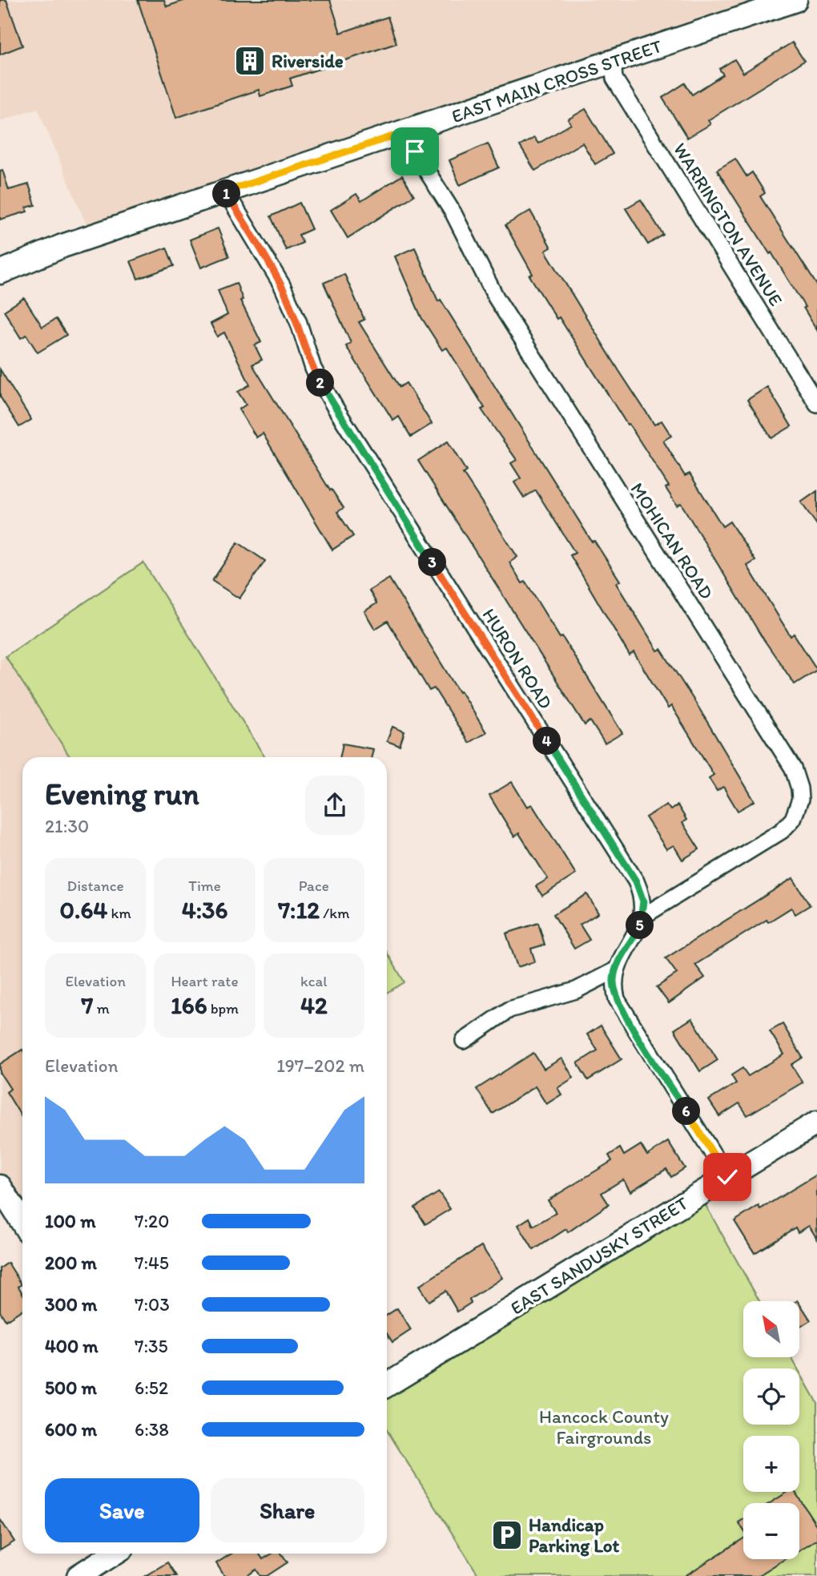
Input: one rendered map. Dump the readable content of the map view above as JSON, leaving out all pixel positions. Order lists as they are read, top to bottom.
{
  "streets": {
    "main road": ["EAST MAIN CROSS STREET", "EAST SANDUSKY STREET"],
    "street": ["WARRINGTON AVENUE", "MOHICAN ROAD", "HURON ROAD"]
  },
  "crossings": [
    ["EAST MAIN CROSS STREET", "WARRINGTON AVENUE"],
    ["EAST MAIN CROSS STREET", "MOHICAN ROAD"],
    ["EAST MAIN CROSS STREET", "HURON ROAD"],
    ["MOHICAN ROAD", "HURON ROAD"]
  ],
  "parks": ["Hancock County Fairgrounds"],
  "places": {
    "building": ["Riverside"],
    "parking": ["Handicap Parking Lot"]
  },
  "north": "top left",
  "page": {
    "pins": [
      "1",
      "2",
      "3",
      "4",
      "5",
      "6"
    ],
    "heading": ["Evening run", "21:30"],
    "stats": [
      ["Distance", "0.64 km"],
      ["Time", "4:36"],
      ["Pace", "7:12 /km"],
      ["Elevation", "7 m"],
      ["Heart rate", "166 bpm"],
      ["kcal", "42"]
    ],
    "chart": ["Elevation", "197–202 m"],
    "list": [
      {
        "name": "100 m",
        "note": "7:20"
      },
      {
        "name": "200 m",
        "note": "7:45"
      },
      {
        "name": "300 m",
        "note": "7:03"
      },
      {
        "name": "400 m",
        "note": "7:35"
      },
      {
        "name": "500 m",
        "note": "6:52"
      },
      {
        "name": "600 m",
        "note": "6:38"
      }
    ],
    "map_buttons": ["+", "−"],
    "buttons": ["Save", "Share"]
  }
}
